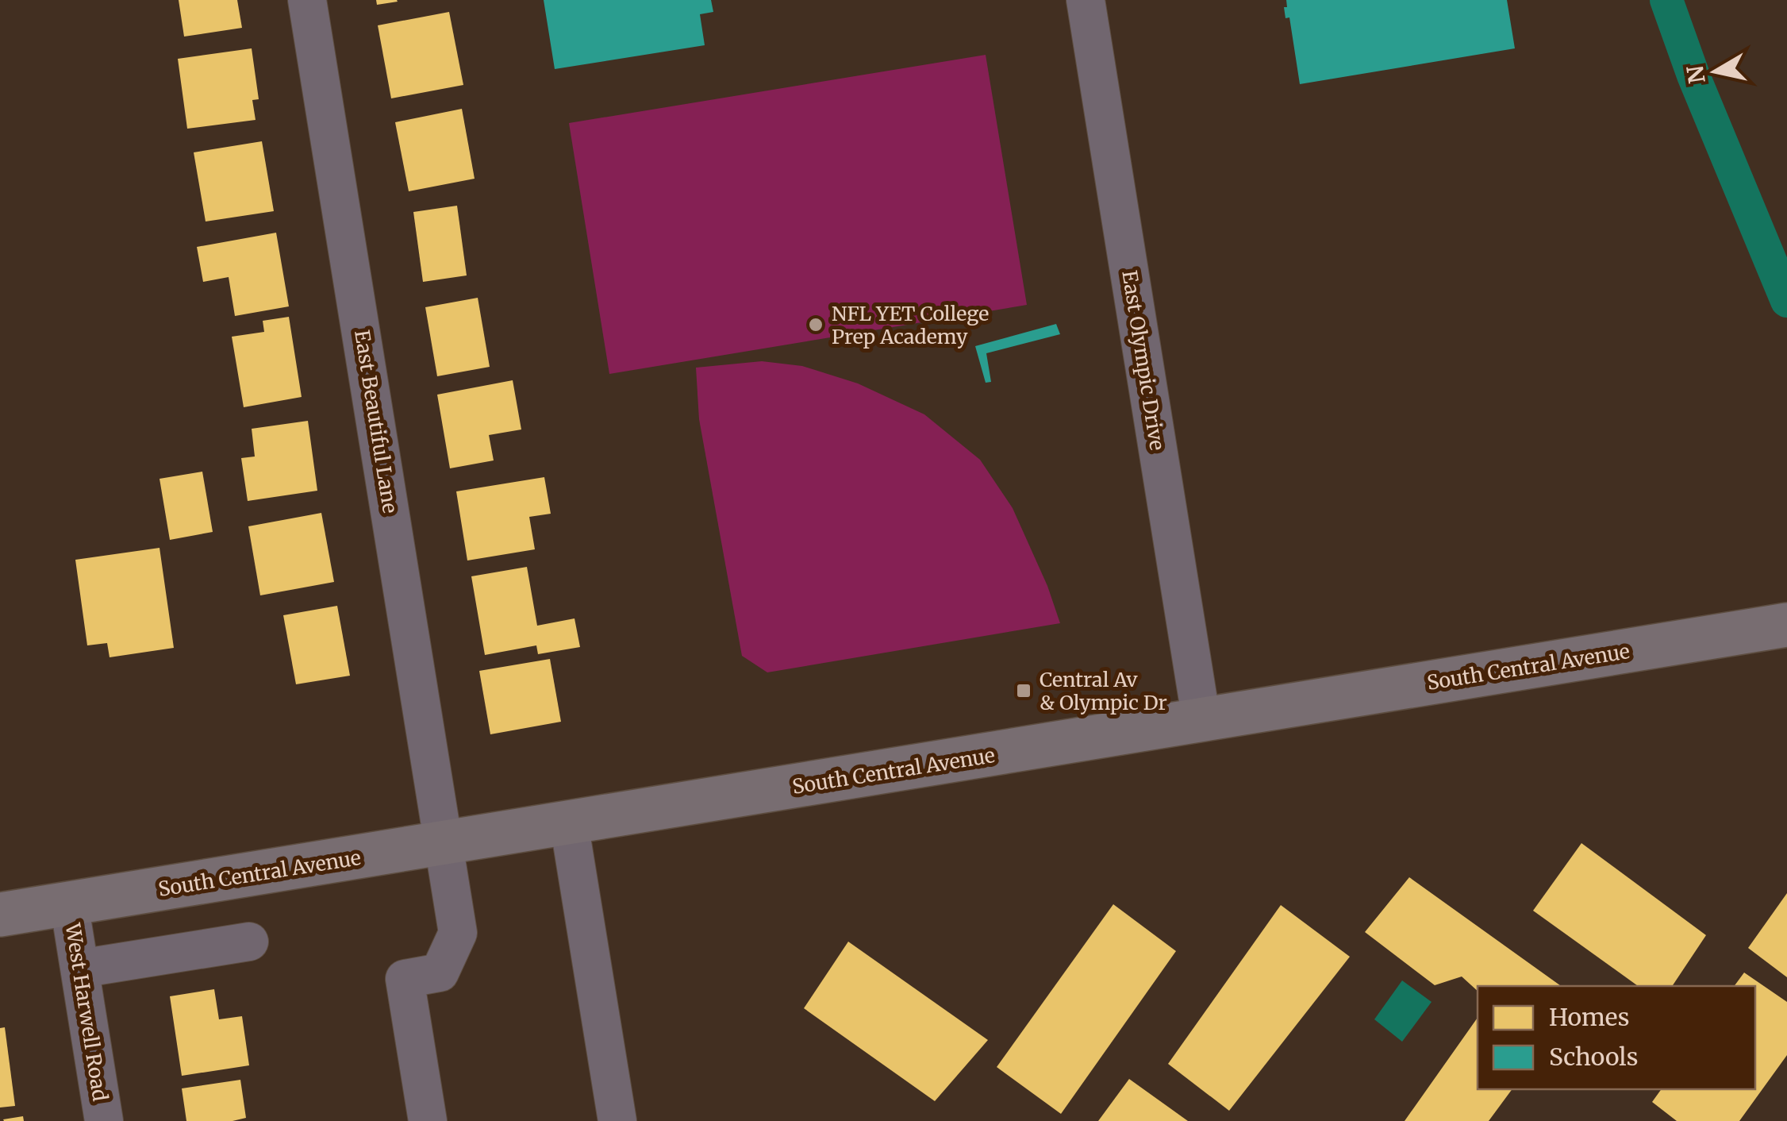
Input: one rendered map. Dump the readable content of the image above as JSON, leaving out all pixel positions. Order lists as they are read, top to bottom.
{
  "streets": {
    "main road": ["South Central Avenue"],
    "street": ["East Olympic Drive", "East Beautiful Lane", "West Harwell Road"]
  },
  "crossings": [
    ["East Olympic Drive", "South Central Avenue"],
    ["East Beautiful Lane", "South Central Avenue"],
    ["South Central Avenue", "West Harwell Road"]
  ],
  "places": {
    "other": ["NFL YET College Prep Academy"],
    "transit": ["Central Av & Olympic Dr"]
  },
  "legend": ["Homes", "Schools"],
  "north": "left"
}
